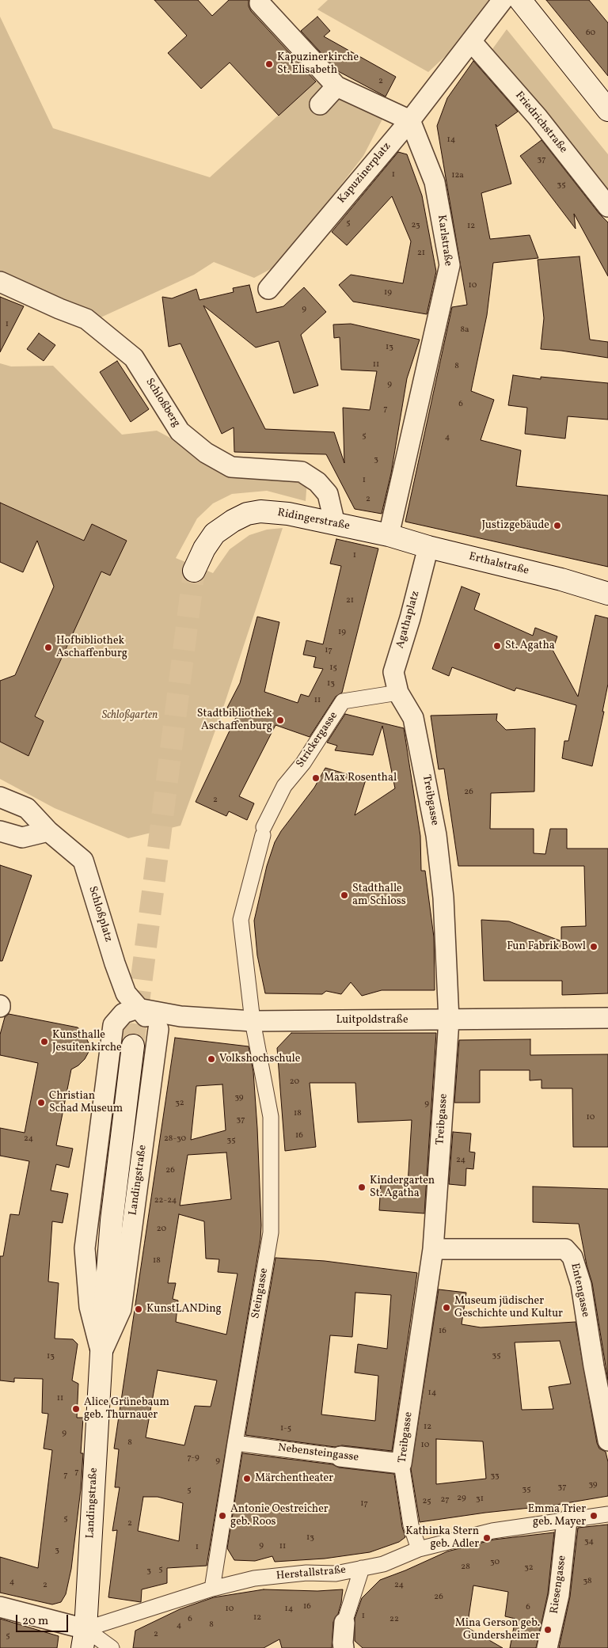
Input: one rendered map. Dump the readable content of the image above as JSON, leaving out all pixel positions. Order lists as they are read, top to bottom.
{
  "streets": {
    "main road": ["Ridingerstraße", "Erthalstraße", "Landingstraße"],
    "street": [
      "Friedrichstraße",
      "Kapuzinerplatz",
      "Karlstraße",
      "Schloßberg",
      "Agathaplatz",
      "Strickergasse",
      "Treibgasse",
      "Schloßplatz",
      "Luitpoldstraße",
      "Entengasse",
      "Steingasse",
      "Nebensteingasse",
      "Herstallstraße",
      "Riesengasse"
    ]
  },
  "crossings": [
    ["Kapuzinerplatz", "Karlstraße"],
    ["Karlstraße", "Ridingerstraße"],
    ["Karlstraße", "Erthalstraße"],
    ["Schloßberg", "Ridingerstraße"],
    ["Ridingerstraße", "Erthalstraße"],
    ["Erthalstraße", "Agathaplatz"],
    ["Agathaplatz", "Strickergasse"],
    ["Agathaplatz", "Treibgasse"],
    ["Strickergasse", "Treibgasse"],
    ["Strickergasse", "Steingasse"],
    ["Treibgasse", "Luitpoldstraße"],
    ["Treibgasse", "Entengasse"],
    ["Treibgasse", "Nebensteingasse"],
    ["Treibgasse", "Herstallstraße"],
    ["Schloßplatz", "Luitpoldstraße"],
    ["Schloßplatz", "Landingstraße"],
    ["Luitpoldstraße", "Landingstraße"],
    ["Luitpoldstraße", "Steingasse"],
    ["Landingstraße", "Herstallstraße"],
    ["Steingasse", "Nebensteingasse"],
    ["Steingasse", "Herstallstraße"],
    ["Herstallstraße", "Riesengasse"]
  ],
  "parks": ["Schloßgarten"],
  "places": [
    "Kapuzinerkirche St. Elisabeth",
    "Justizgebäude",
    "St. Agatha",
    "Hofbibliothek Aschaffenburg",
    "Stadtbibliothek Aschaffenburg",
    "Max Rosenthal",
    "Stadthalle am Schloss",
    "Fun Fabrik Bowl",
    "Kunsthalle Jesuitenkirche",
    "Volkshochschule",
    "Christian Schad Museum",
    "Kindergarten St. Agatha",
    "Museum jüdischer Geschichte und Kultur",
    "KunstLANDing",
    "Alice Grünebaum geb. Thurnauer",
    "Märchentheater",
    "Antonie Oestreicher geb. Roos",
    "Emma Trier geb. Mayer",
    "Kathinka Stern geb. Adler",
    "Mina Gerson geb. Gundersheimer"
  ],
  "house_numbers": [
    "60",
    "2",
    "14",
    "37",
    "1",
    "12a",
    "35",
    "5",
    "23",
    "12",
    "21",
    "10",
    "19",
    "9",
    "1",
    "8a",
    "13",
    "11",
    "8",
    "9",
    "6",
    "7",
    "5",
    "4",
    "3",
    "1",
    "2",
    "1",
    "21",
    "19",
    "17",
    "15",
    "13",
    "11",
    "26",
    "2",
    "20",
    "39",
    "32",
    "9",
    "18",
    "10",
    "37",
    "16",
    "24",
    "28-30",
    "35",
    "24",
    "26",
    "22-24",
    "20",
    "18",
    "16",
    "35",
    "13",
    "14",
    "11",
    "12",
    "1-5",
    "9",
    "8",
    "10",
    "7-9",
    "9",
    "7",
    "7",
    "33",
    "39",
    "37",
    "35",
    "5",
    "29",
    "31",
    "27",
    "25",
    "17",
    "5",
    "2",
    "13",
    "34",
    "9",
    "11",
    "1",
    "3",
    "30",
    "28",
    "32",
    "5",
    "3",
    "38",
    "4",
    "2",
    "24",
    "26",
    "16",
    "6",
    "10",
    "14",
    "1",
    "12",
    "6",
    "22",
    "8",
    "4",
    "2",
    "5"
  ],
  "scale_bar": "20 m"
}
